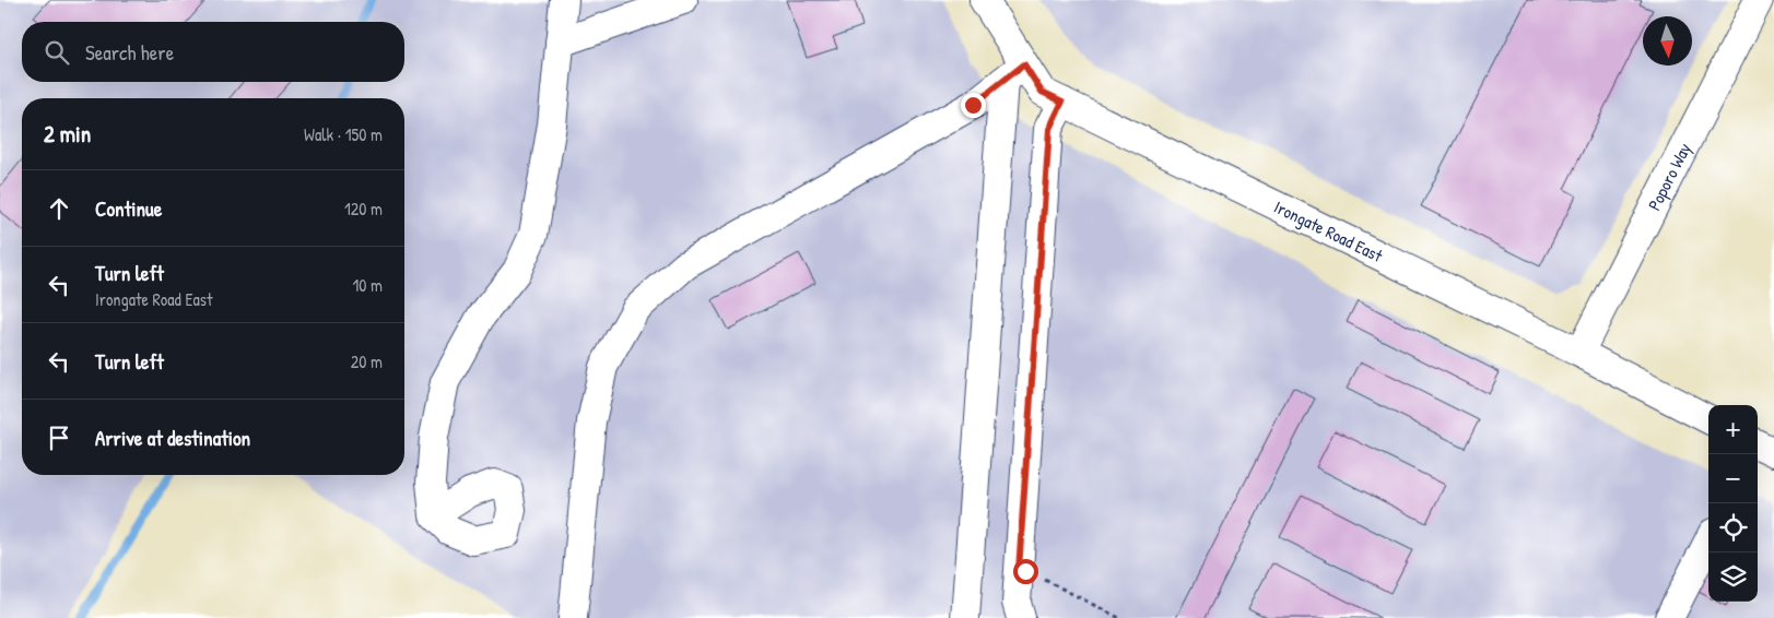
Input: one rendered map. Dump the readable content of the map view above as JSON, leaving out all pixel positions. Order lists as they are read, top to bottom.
{
  "streets": {
    "street": ["Poporo Way", "Irongate Road East"]
  },
  "crossings": [
    ["Poporo Way", "Irongate Road East"]
  ],
  "north": "bottom",
  "page": {
    "search": "Search here",
    "heading": ["2 min", "Walk · 150 m"],
    "list": [
      ["Continue", "120 m"],
      ["Turn left", "Irongate Road East", "10 m"],
      ["Turn left", "20 m"],
      "Arrive at destination"
    ],
    "map_buttons": ["+", "−"]
  }
}
